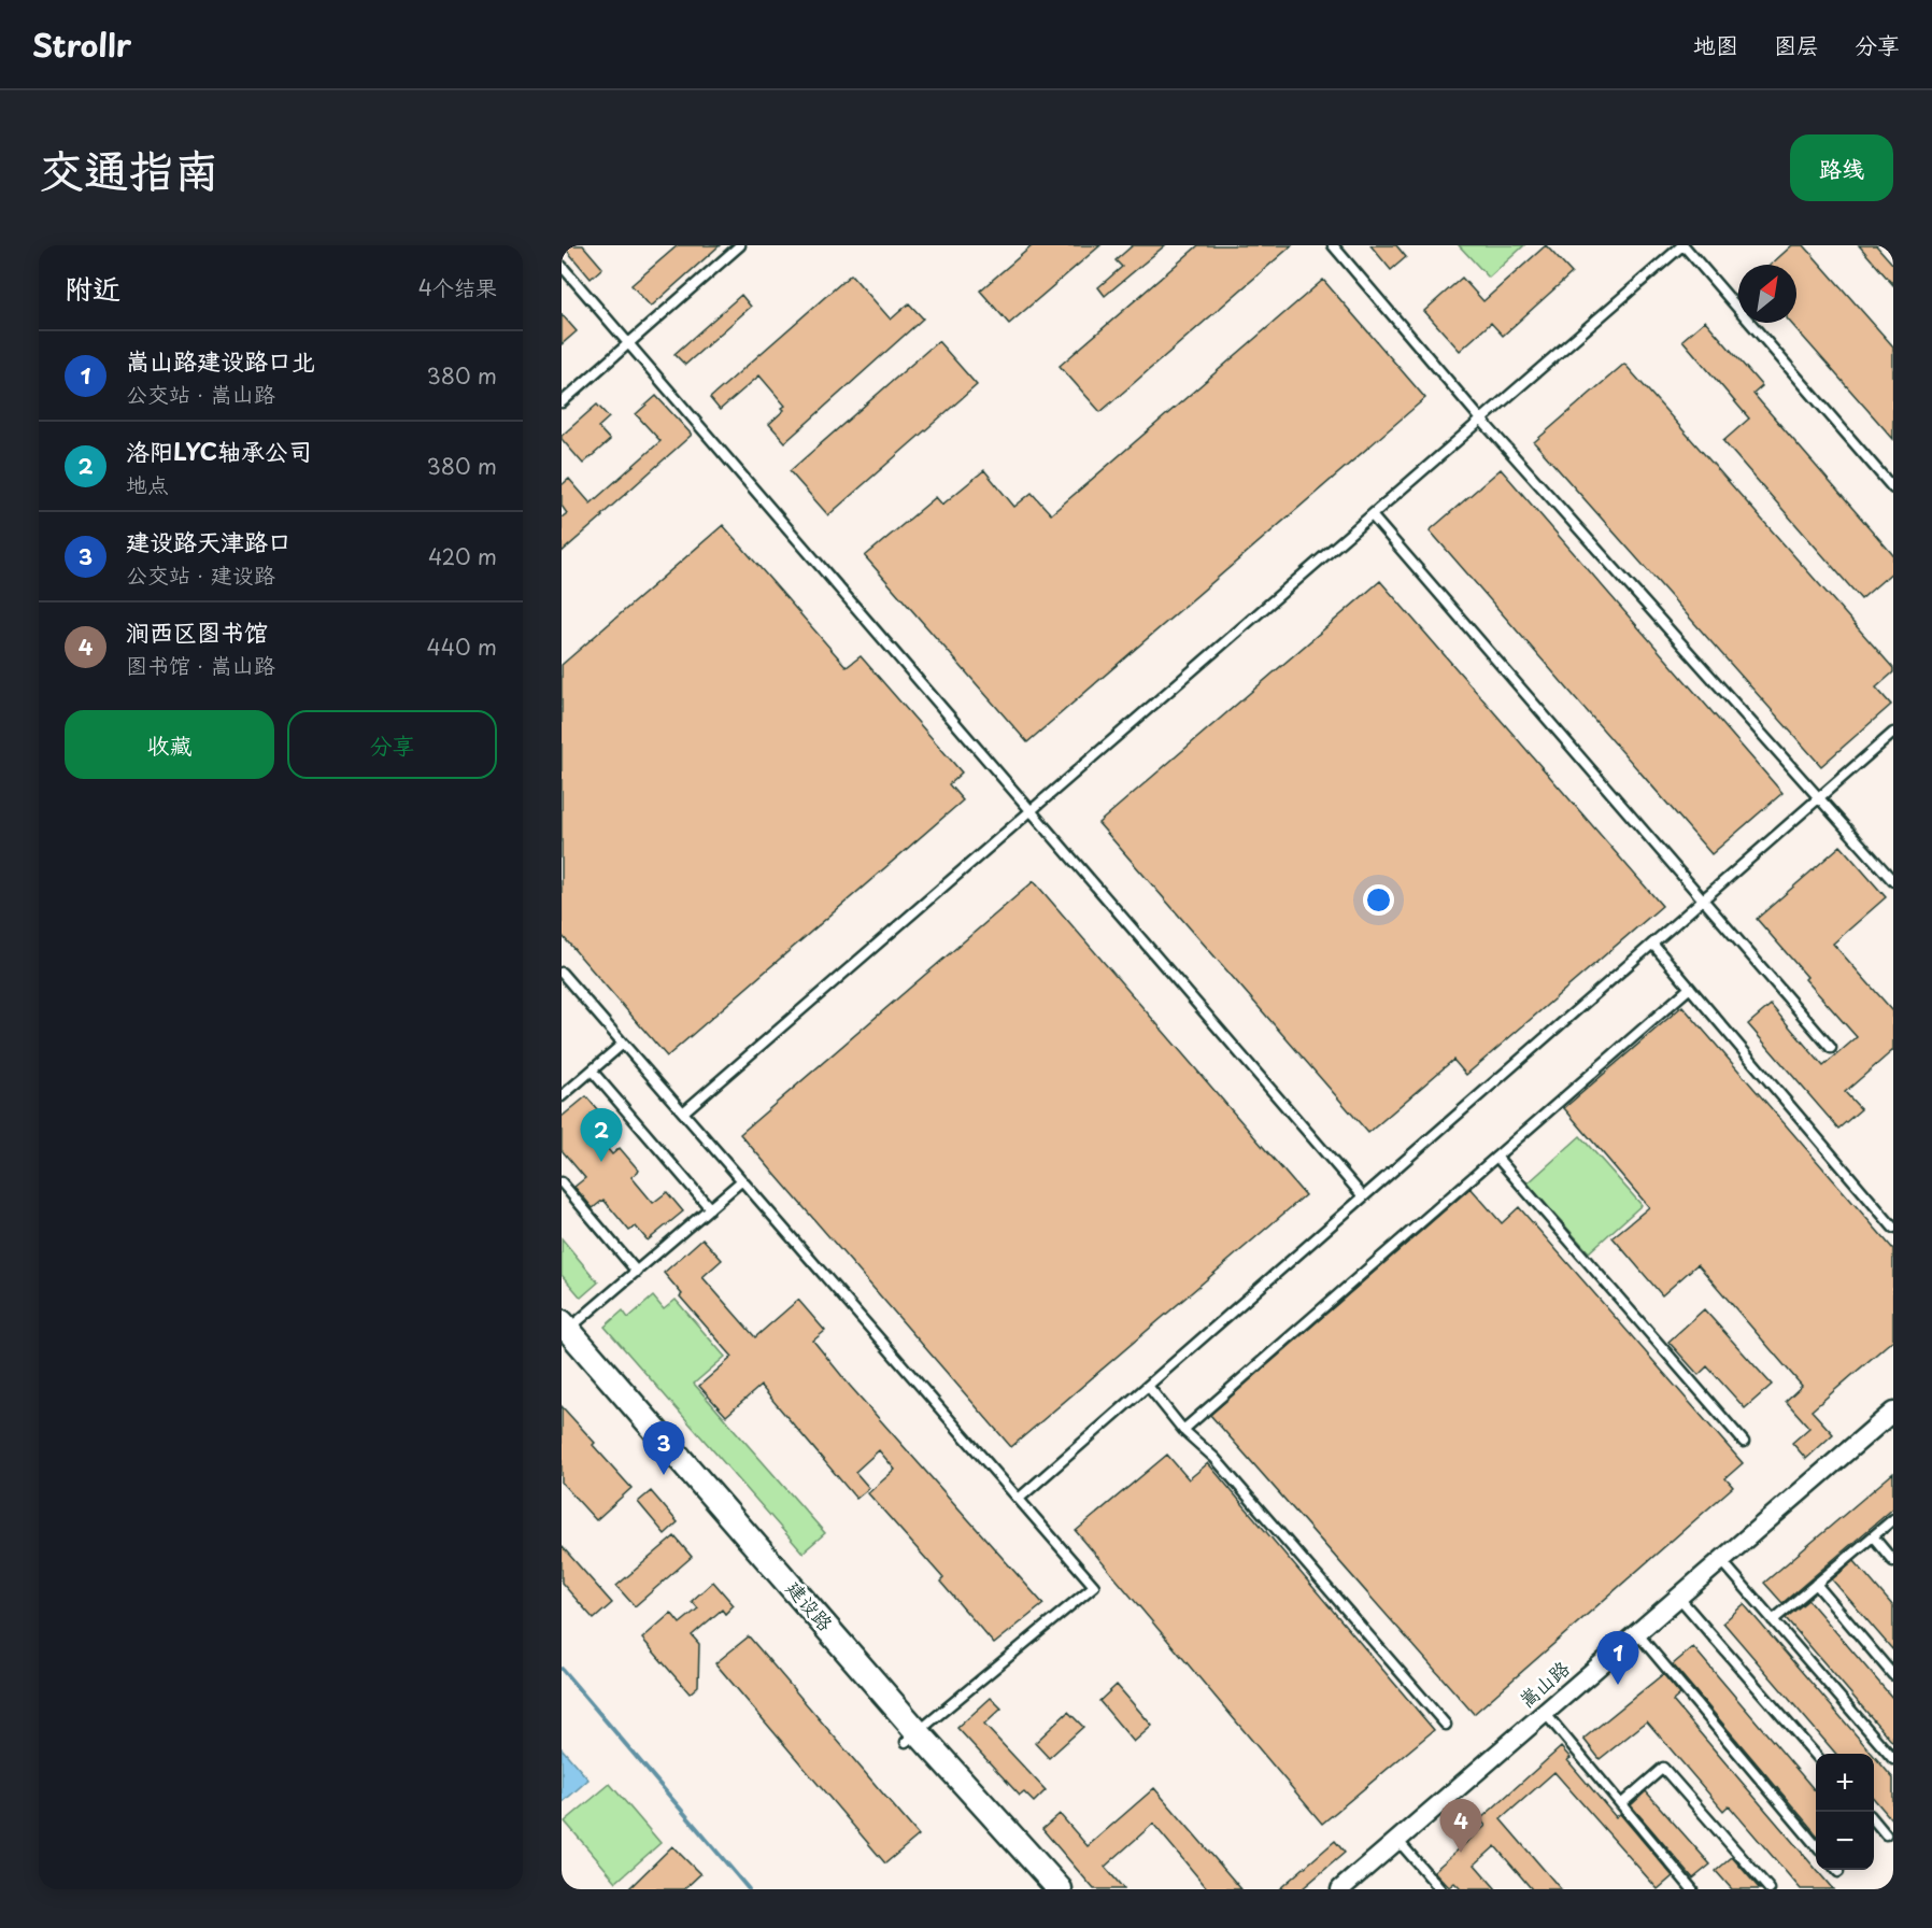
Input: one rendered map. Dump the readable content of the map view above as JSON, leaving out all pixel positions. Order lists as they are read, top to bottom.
{
  "streets": {
    "street": ["建设路", "嵩山路"]
  },
  "north": "top right",
  "page": {
    "header": "Strollr",
    "nav": ["地图", "图层", "分享"],
    "title": "交通指南",
    "buttons": [
      "路线",
      ["收藏", "分享"]
    ],
    "heading": ["附近", "4个结果"],
    "list": [
      {
        "mark": "1",
        "name": "嵩山路建设路口北",
        "note": "公交站 · 嵩山路",
        "value": "380 m"
      },
      {
        "mark": "2",
        "name": "洛阳LYC轴承公司",
        "note": "地点",
        "value": "380 m"
      },
      {
        "mark": "3",
        "name": "建设路天津路口",
        "note": "公交站 · 建设路",
        "value": "420 m"
      },
      {
        "mark": "4",
        "name": "涧西区图书馆",
        "note": "图书馆 · 嵩山路",
        "value": "440 m"
      }
    ],
    "pins": [
      "2",
      "3",
      "1",
      "4"
    ],
    "map_buttons": ["+", "−"]
  }
}
